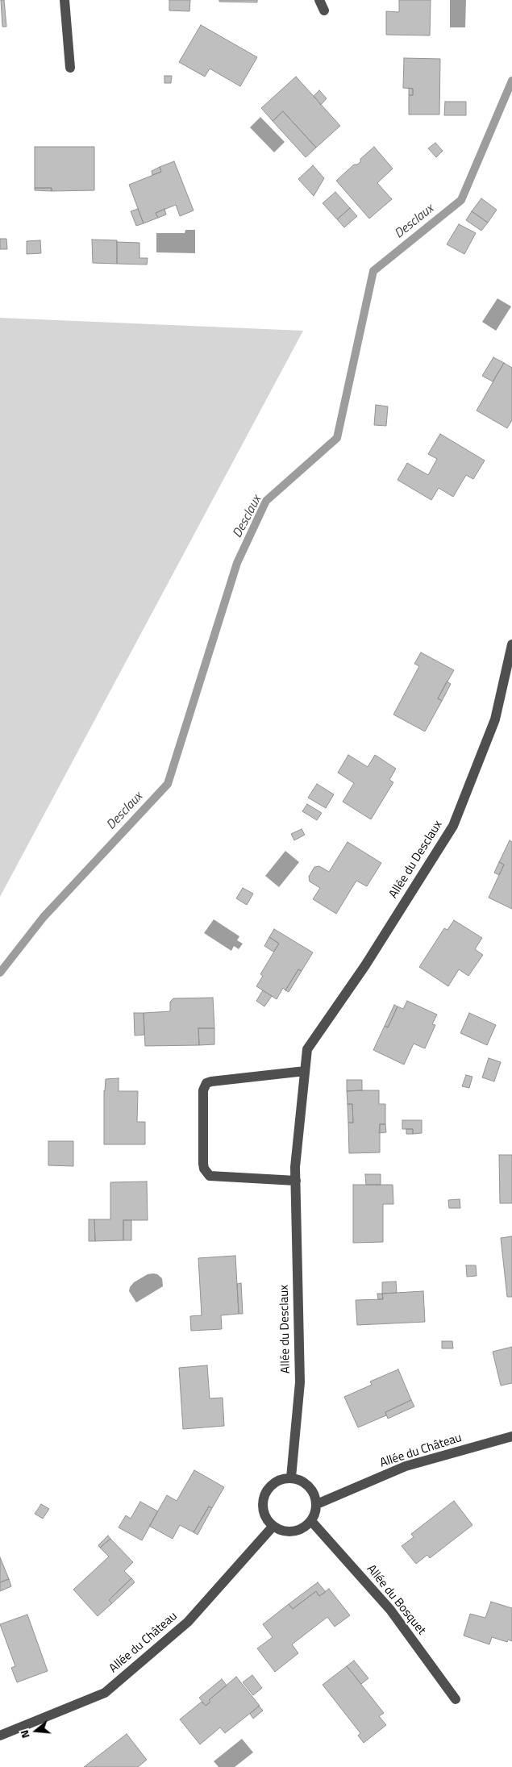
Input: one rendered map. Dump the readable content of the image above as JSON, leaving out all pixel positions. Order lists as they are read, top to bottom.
{
  "streets": {
    "street": ["Allée du Desclaux", "Allée du Château", "Allée du Bosquet"]
  },
  "crossings": [
    ["Allée du Desclaux", "Allée du Château"],
    ["Allée du Desclaux", "Allée du Bosquet"],
    ["Allée du Château", "Allée du Bosquet"]
  ],
  "water": ["Desclaux"],
  "north": "left"
}
